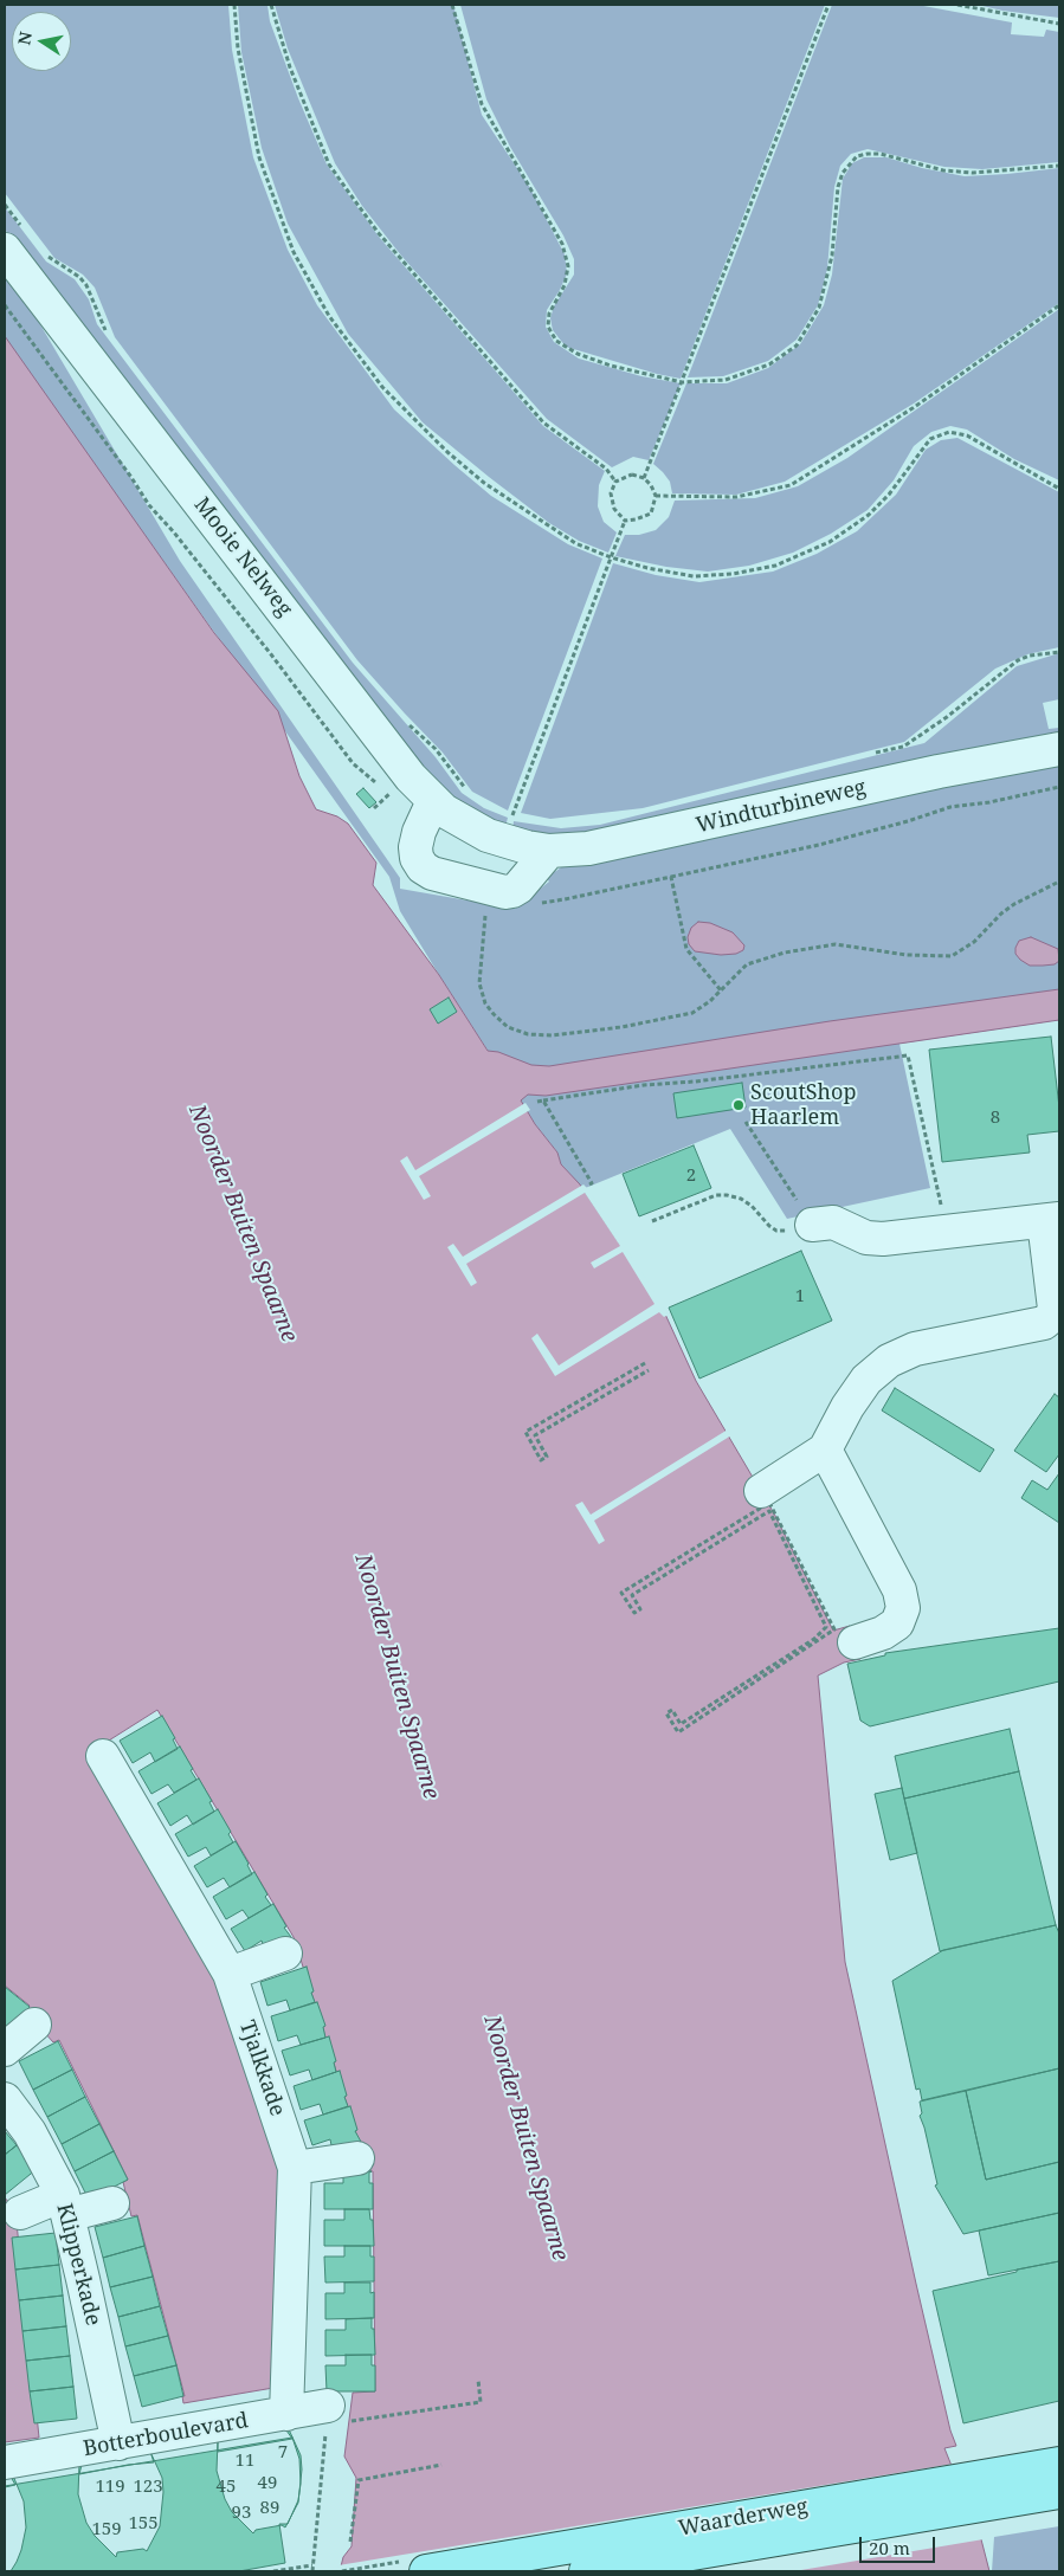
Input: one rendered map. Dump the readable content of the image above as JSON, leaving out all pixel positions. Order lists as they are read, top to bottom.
{
  "streets": {
    "main road": ["Waarderweg"],
    "street": [
      "Mooie Nelweg",
      "Windturbineweg",
      "Tjalkkade",
      "Klipperkade",
      "Botterboulevard"
    ]
  },
  "crossings": [
    ["Mooie Nelweg", "Windturbineweg"],
    ["Tjalkkade", "Botterboulevard"],
    ["Klipperkade", "Botterboulevard"]
  ],
  "water": ["Noorder Buiten Spaarne"],
  "places": ["ScoutShop Haarlem"],
  "house_numbers": [
    "8",
    "2",
    "1",
    "7",
    "11",
    "49",
    "119",
    "123",
    "45",
    "89",
    "93",
    "155",
    "159"
  ],
  "scale_bar": "20 m",
  "north": "left"
}
